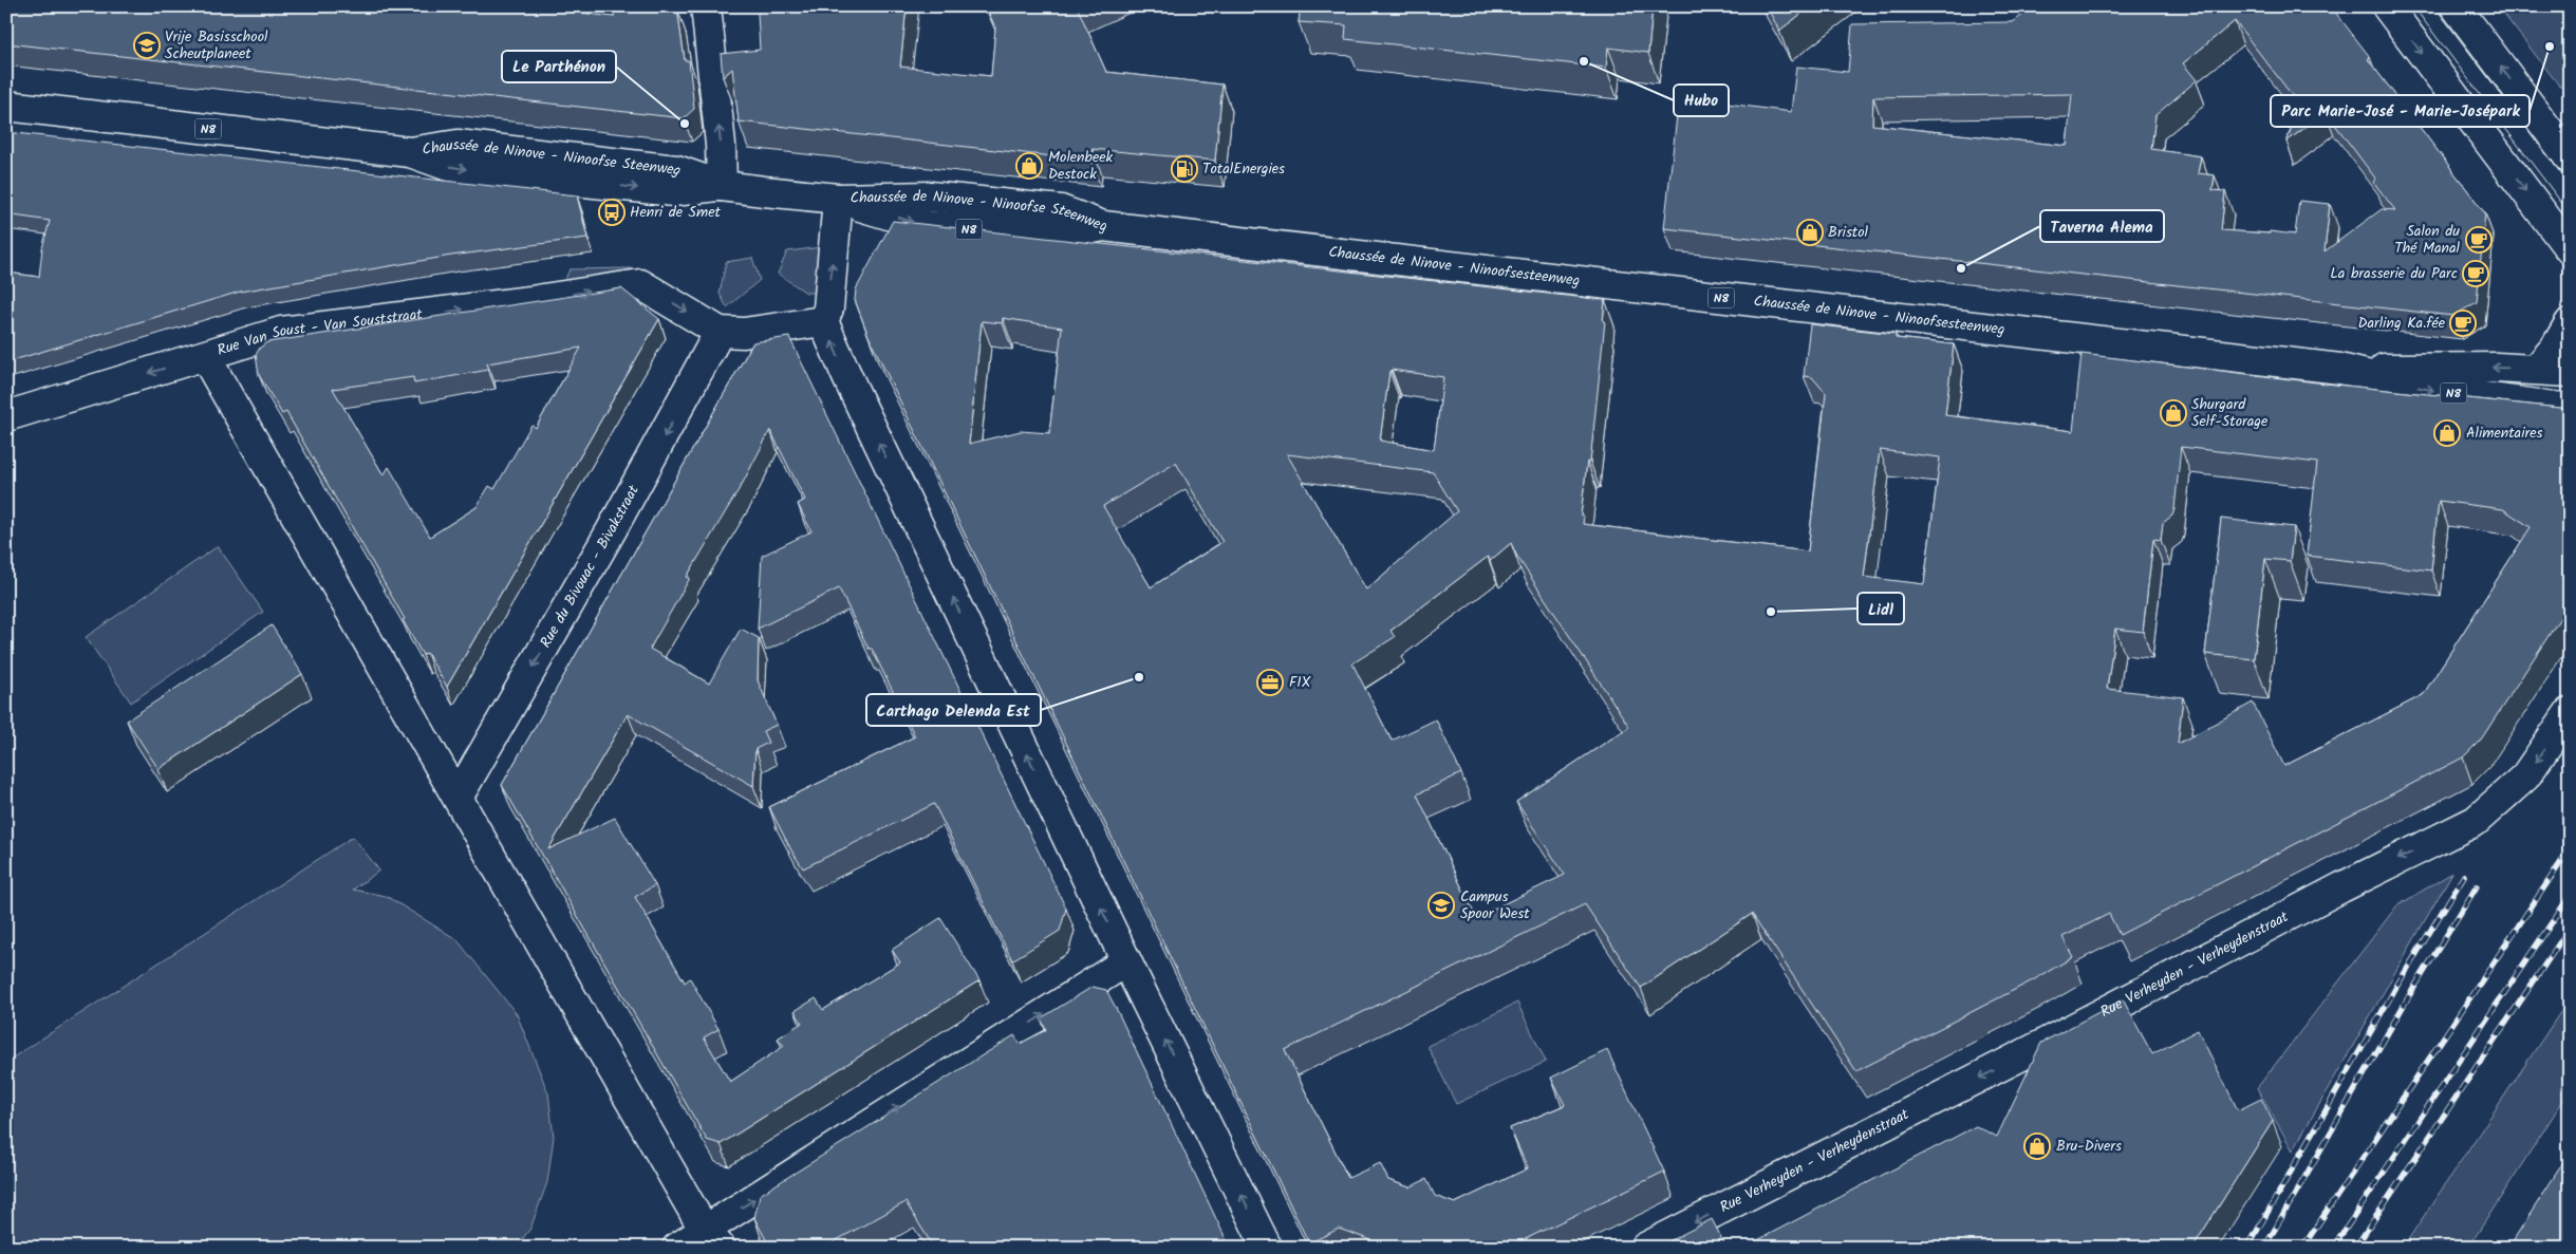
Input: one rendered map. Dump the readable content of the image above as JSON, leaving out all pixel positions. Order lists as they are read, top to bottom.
{
  "streets": {
    "street": [
      "N8",
      "Chaussée de Ninove - Ninoofse Steenweg",
      "Chaussée de Ninove - Ninoofsesteenweg",
      "Rue Van Soust - Van Souststraat",
      "Rue du Bivouac - Bivakstraat",
      "Rue Verheyden - Verheydenstraat"
    ]
  },
  "crossings": [
    ["Chaussée de Ninove - Ninoofse Steenweg", "Chaussée de Ninove - Ninoofsesteenweg"],
    ["Rue Van Soust - Van Souststraat", "Rue du Bivouac - Bivakstraat"]
  ],
  "one_way": ["Rue du Bivouac - Bivakstraat", "Rue Verheyden - Verheydenstraat"],
  "places": {
    "school or university": ["Vrije Basisschool Scheutplaneet", "Campus Spoor West"],
    "other": [
      "Parc Marie-José - Marie-Josépark",
      "Hubo",
      "Le Parthénon",
      "Taverna Alema",
      "Lidl",
      "Carthago Delenda Est"
    ],
    "shop": [
      "Molenbeek Destock",
      "Bristol",
      "Shurgard Self-Storage",
      "Alimentaires",
      "Bru-Divers"
    ],
    "fuel station": ["TotalEnergies"],
    "bus stop": ["Henri de Smet"],
    "cafe": ["Salon du Thé Manal", "La brasserie du Parc", "Darling Ka.fée"],
    "office": ["FIX"]
  }
}
